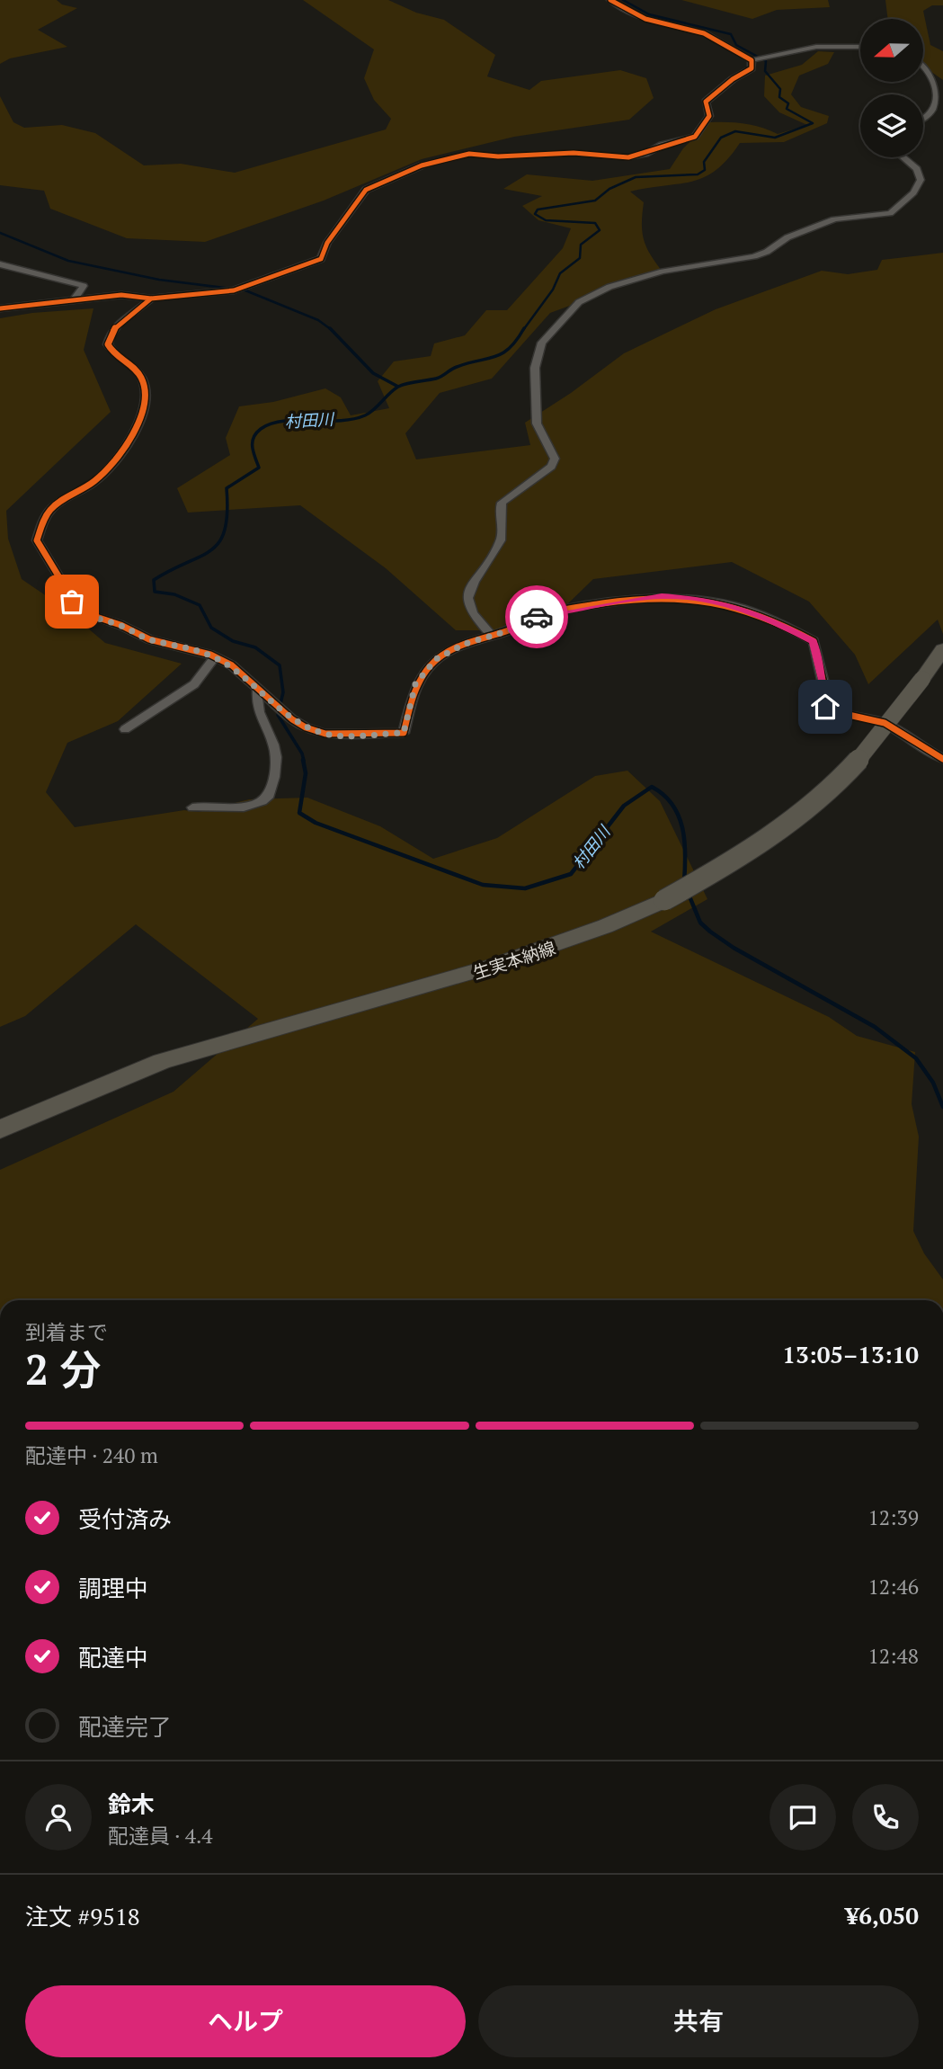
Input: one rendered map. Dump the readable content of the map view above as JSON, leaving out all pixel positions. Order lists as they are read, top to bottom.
{
  "streets": {
    "main road": ["生実本納線"]
  },
  "water": ["村田川"],
  "north": "left",
  "page": {
    "heading": ["2 分", "到着まで", "13:05–13:10"],
    "panel": [
      "鈴木",
      "配達員 · 4.4",
      "注文 #9518",
      "¥6,050"
    ],
    "bar": "配達中 · 240 m",
    "list": [
      ["受付済み", "12:39"],
      ["調理中", "12:46"],
      ["配達中", "12:48"],
      "配達完了"
    ],
    "buttons": ["ヘルプ", "共有"]
  }
}
